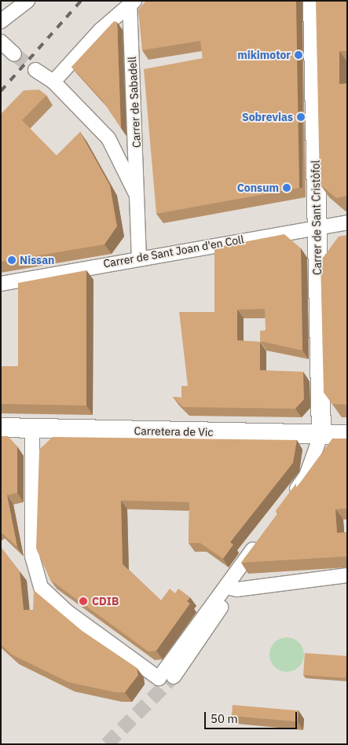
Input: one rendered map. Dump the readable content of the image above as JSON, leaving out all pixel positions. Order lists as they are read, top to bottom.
{
  "streets": {
    "street": [
      "Carrer de Sabadell",
      "Carrer de Sant Cristòfol",
      "Carrer de Sant Joan d'en Coll",
      "Carretera de Vic"
    ]
  },
  "crossings": [
    ["Carrer de Sabadell", "Carrer de Sant Joan d'en Coll"],
    ["Carrer de Sant Cristòfol", "Carrer de Sant Joan d'en Coll"],
    ["Carrer de Sant Cristòfol", "Carretera de Vic"]
  ],
  "places": [
    "mikimotor",
    "Sobrevias",
    "Consum",
    "Nissan",
    "CDIB"
  ],
  "scale_bar": "50 m"
}
